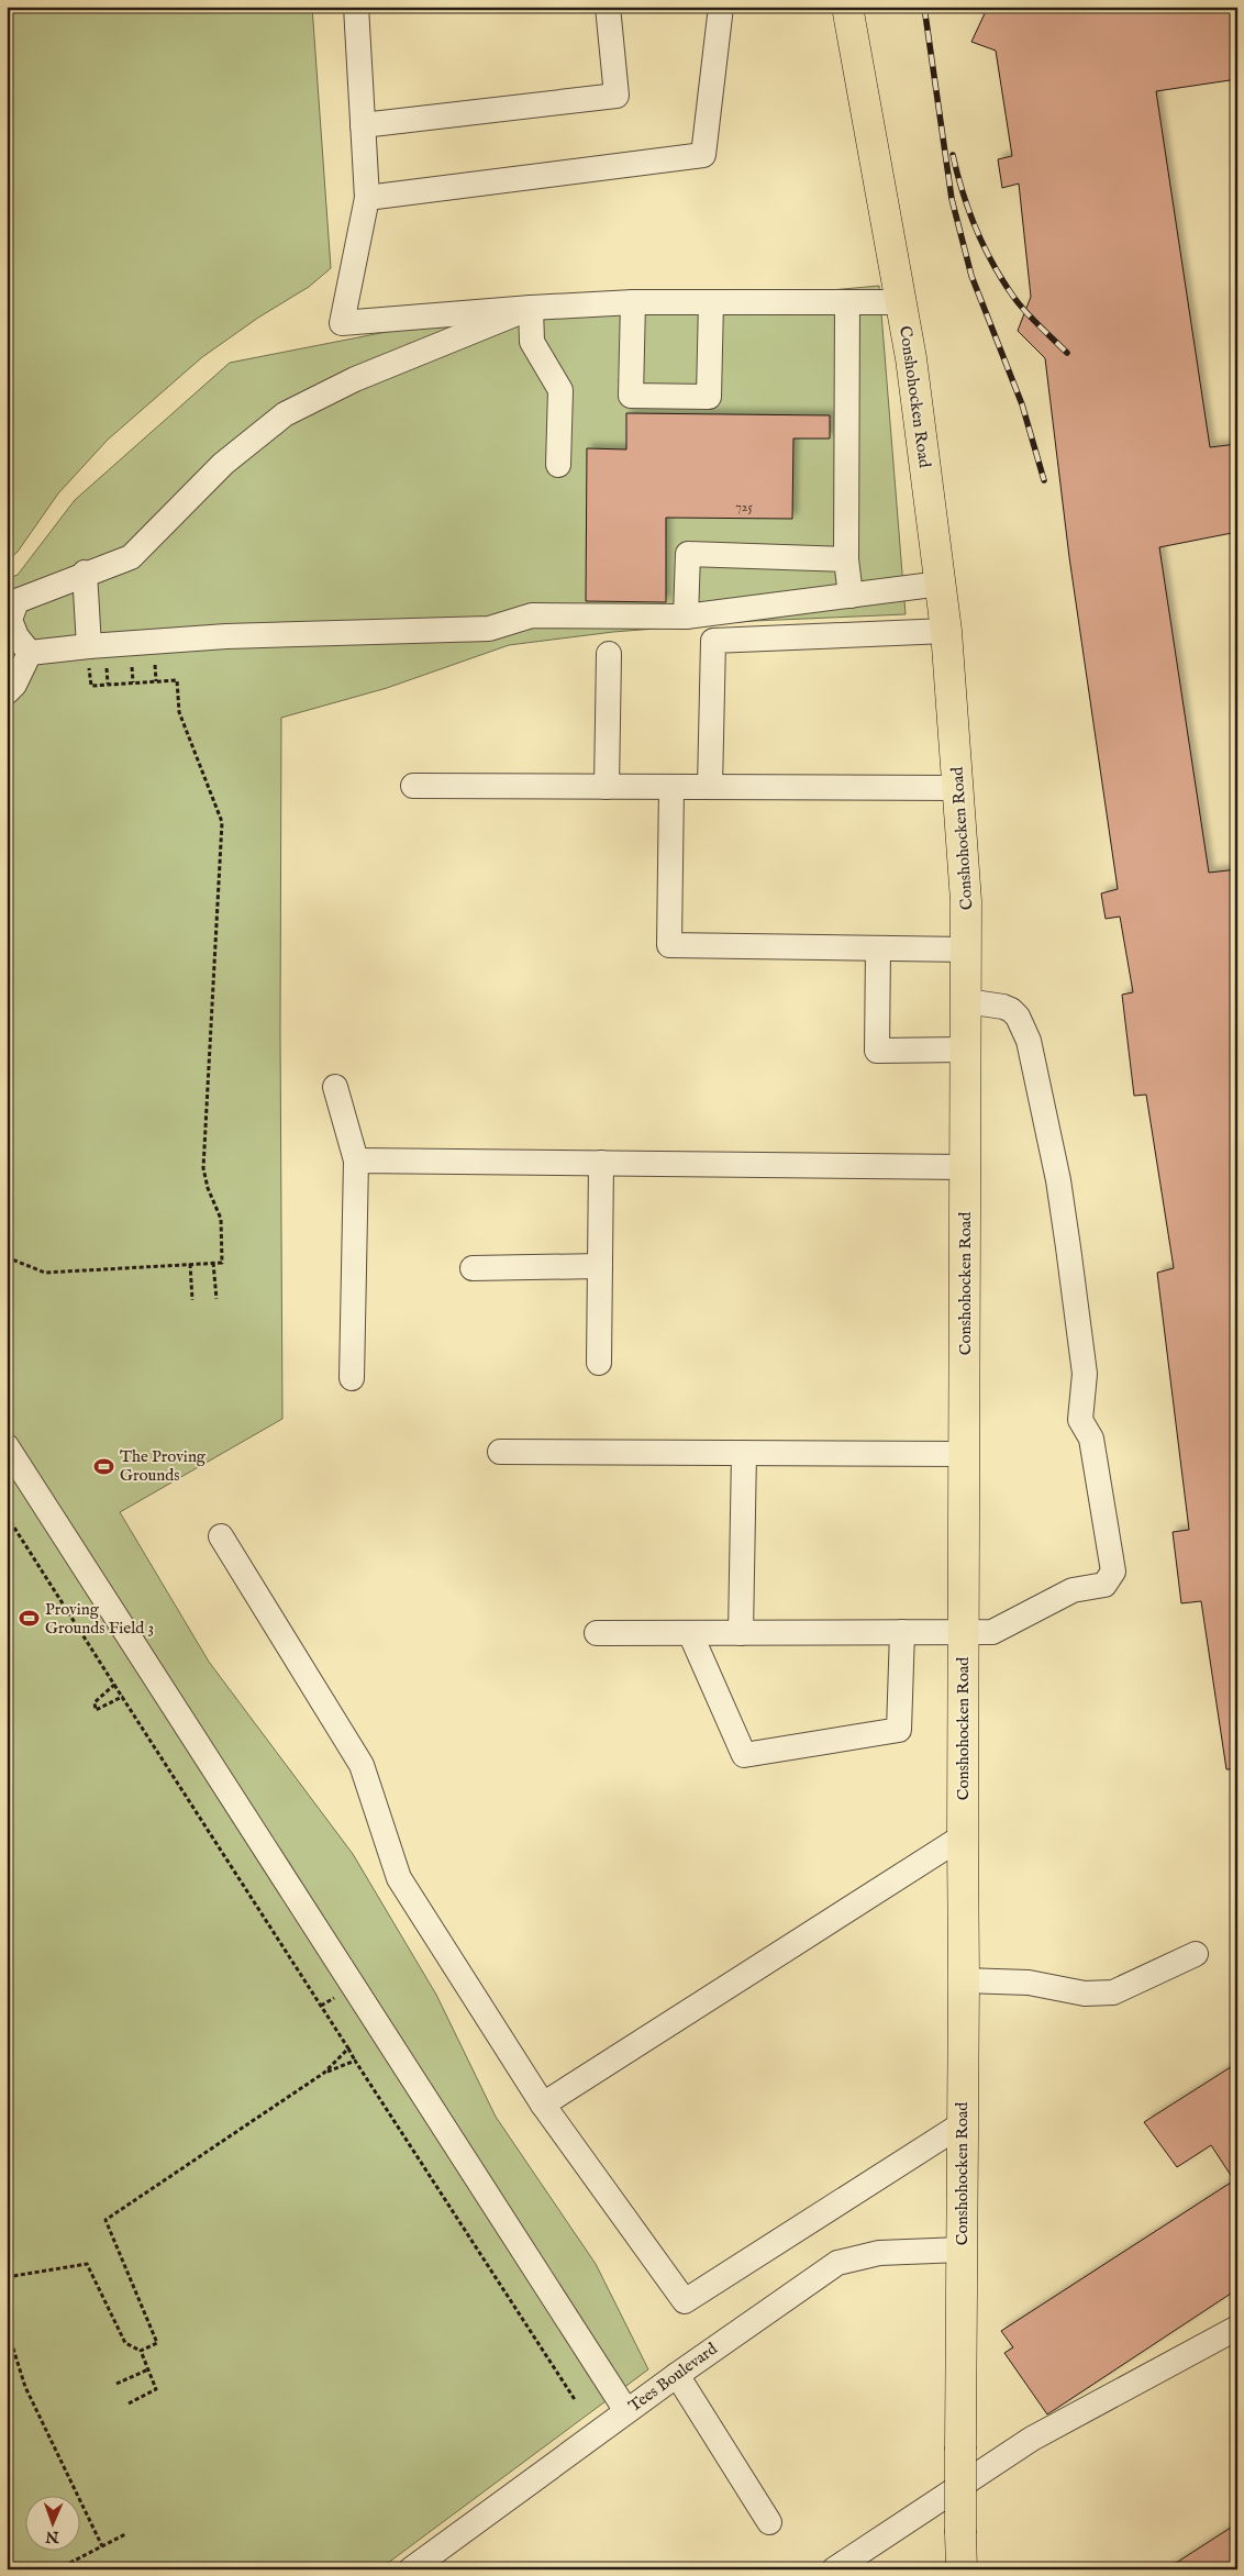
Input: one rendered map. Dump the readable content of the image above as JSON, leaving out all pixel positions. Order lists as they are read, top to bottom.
{
  "streets": {
    "main road": ["Conshohocken Road"],
    "lane": ["Tees Boulevard"]
  },
  "crossings": [
    ["Conshohocken Road", "Tees Boulevard"]
  ],
  "places": {
    "sports": ["The Proving Grounds", "Proving Grounds Field 3"]
  },
  "house_numbers": ["725"],
  "north": "bottom"
}
